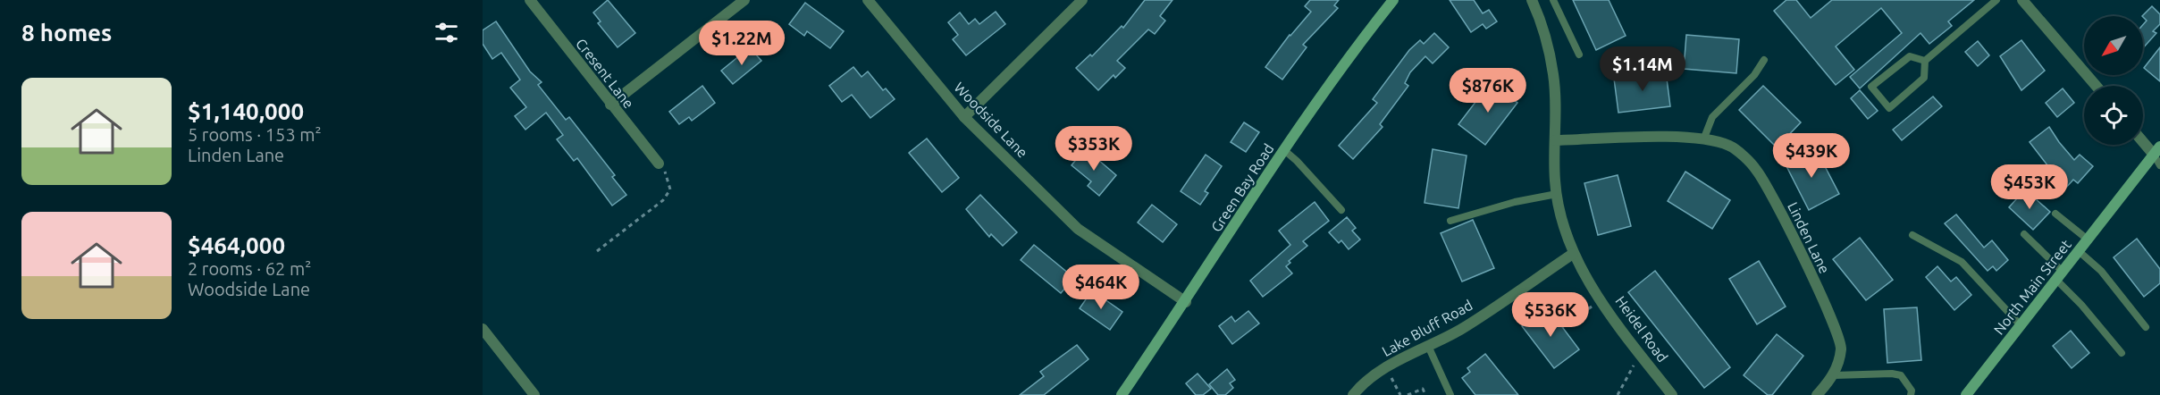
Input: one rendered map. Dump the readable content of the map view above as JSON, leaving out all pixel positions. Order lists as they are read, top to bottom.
{
  "streets": {
    "street": [
      "Cresent Lane",
      "Woodside Lane",
      "Green Bay Road",
      "Linden Lane",
      "North Main Street",
      "Lake Bluff Road",
      "Heidel Road"
    ]
  },
  "crossings": [
    ["Woodside Lane", "Green Bay Road"],
    ["Linden Lane", "Heidel Road"],
    ["Lake Bluff Road", "Heidel Road"]
  ],
  "north": "bottom left",
  "page": {
    "heading": "8 homes",
    "price": [
      "$1.22M",
      "$1.14M",
      "$876K",
      "$353K",
      "$439K",
      "$453K",
      "$464K",
      "$536K"
    ],
    "list": [
      {
        "name": "$1,140,000",
        "note": "5 rooms · 153 m² · Linden Lane"
      },
      {
        "name": "$464,000",
        "note": "2 rooms · 62 m² · Woodside Lane"
      }
    ]
  }
}
